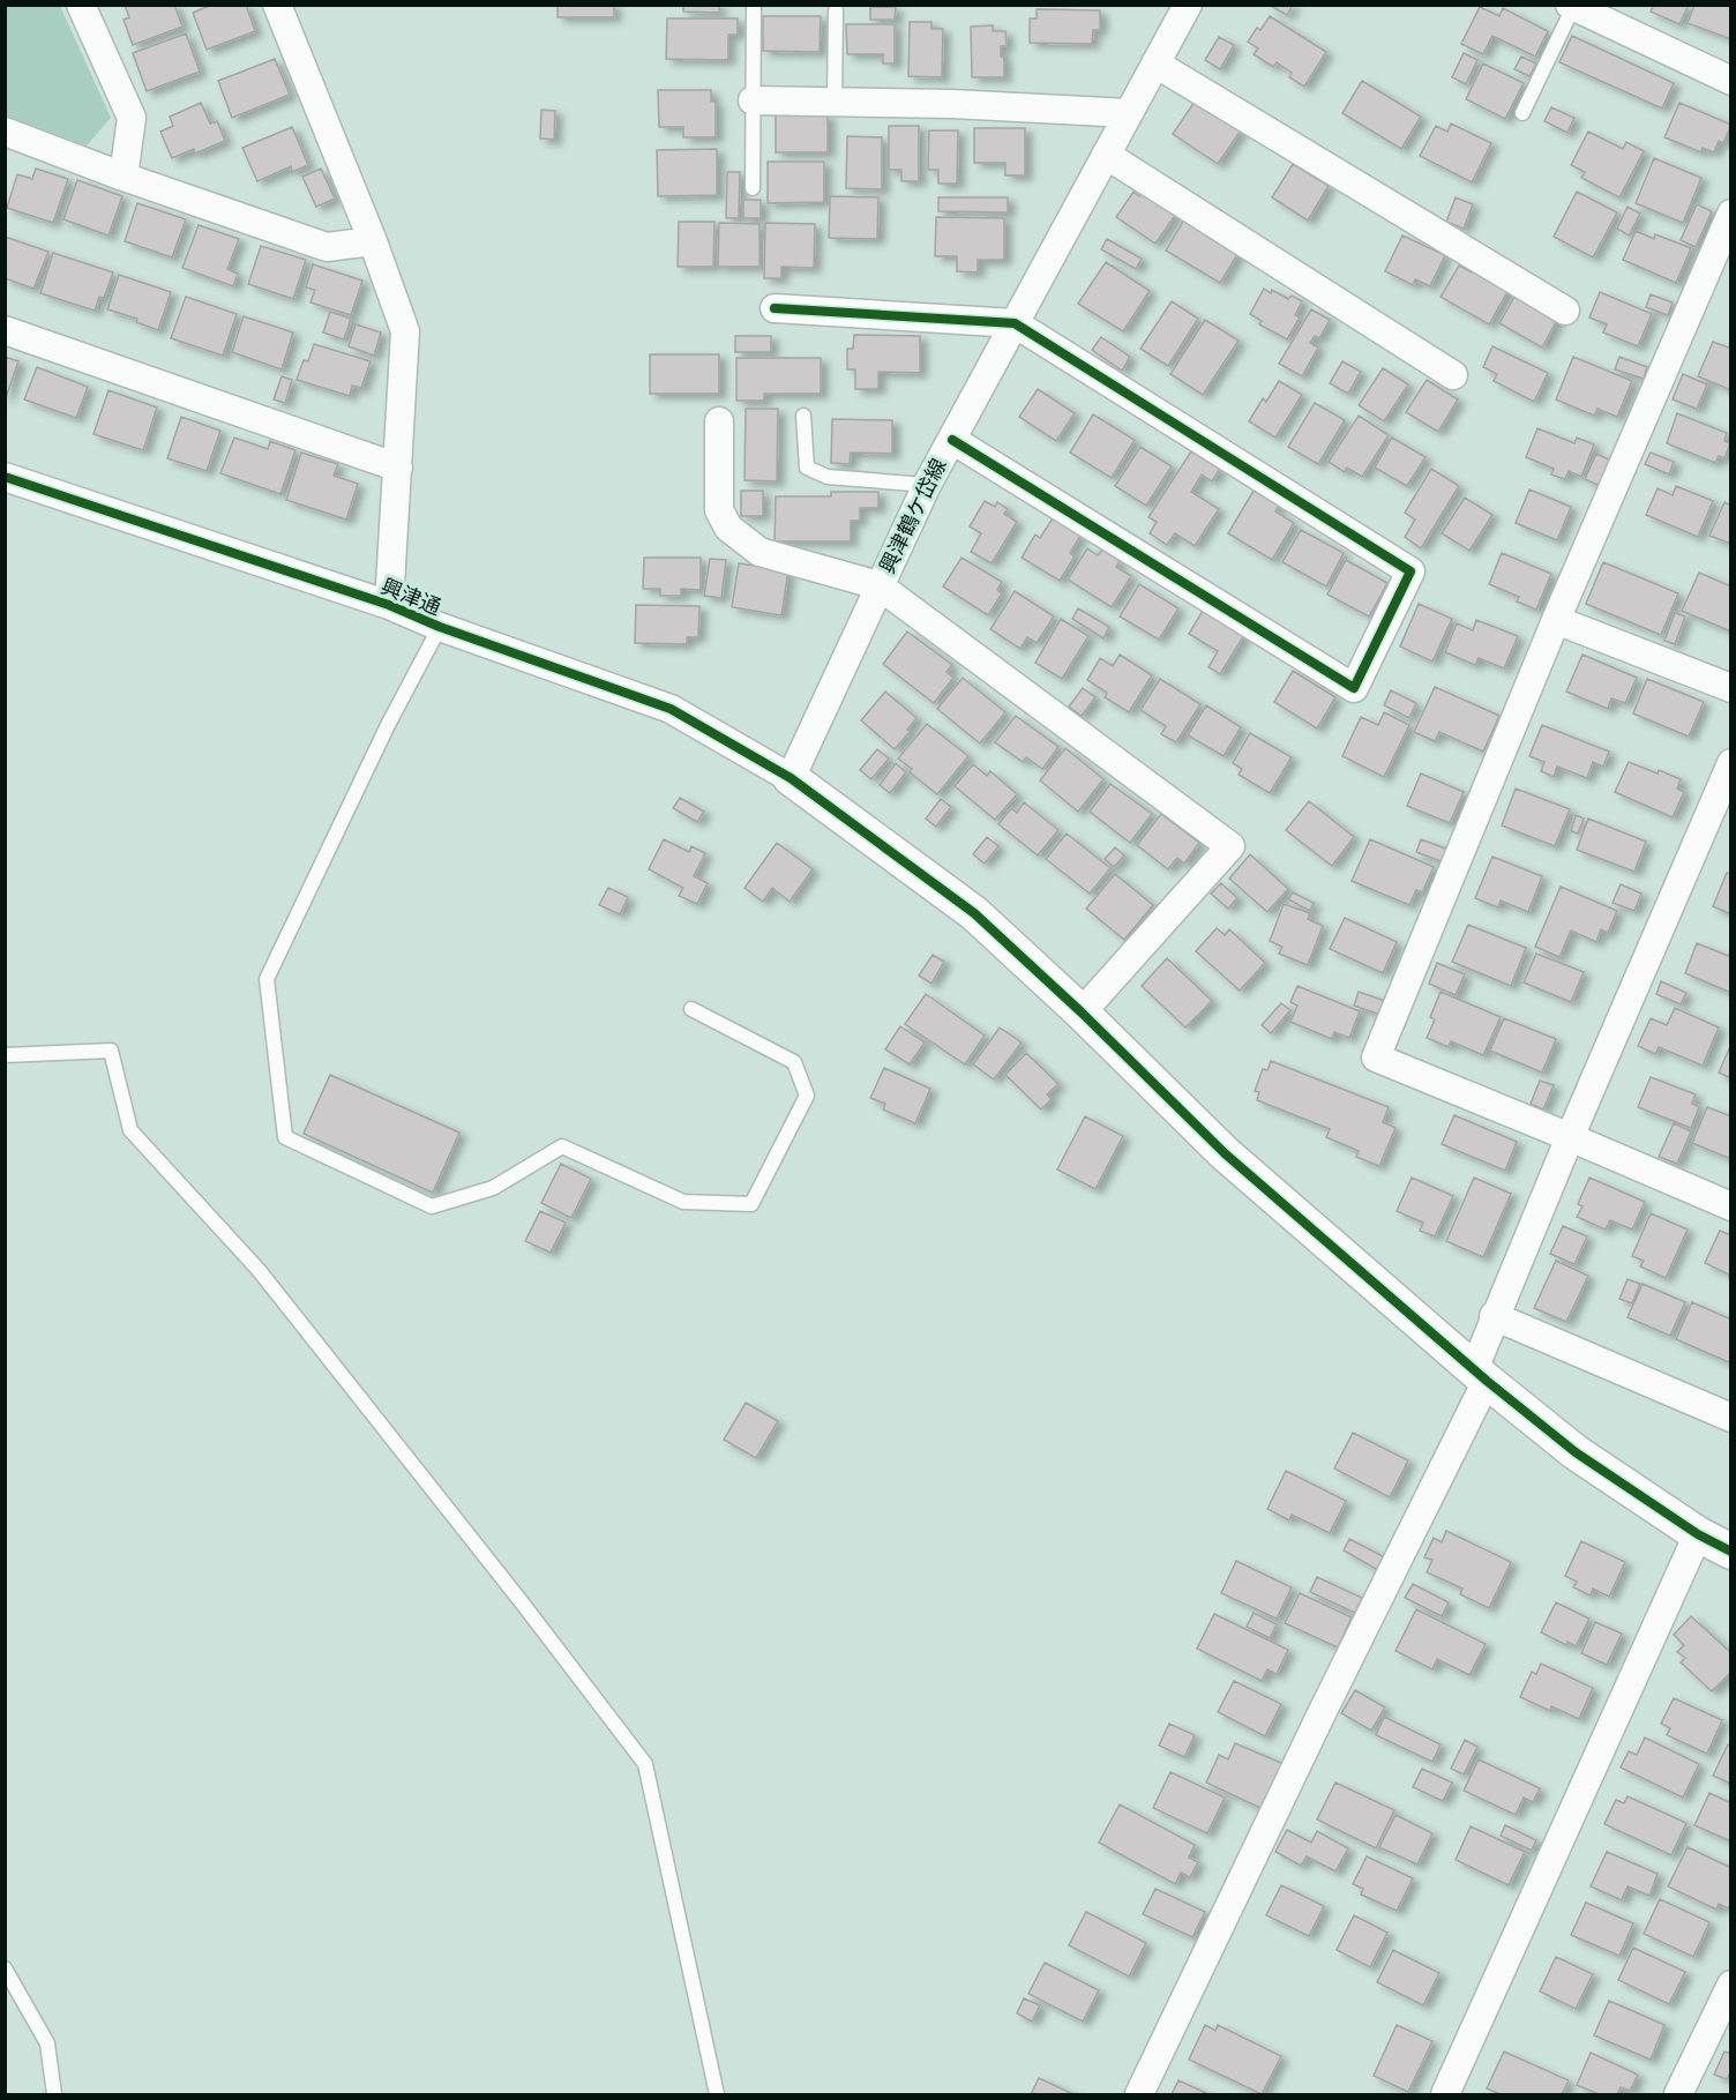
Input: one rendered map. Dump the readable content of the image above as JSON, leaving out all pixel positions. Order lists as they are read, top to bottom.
{
  "streets": {
    "street": ["興津鶴ケ岱線", "興津通"]
  },
  "crossings": [
    ["興津鶴ケ岱線", "興津通"]
  ]
}
